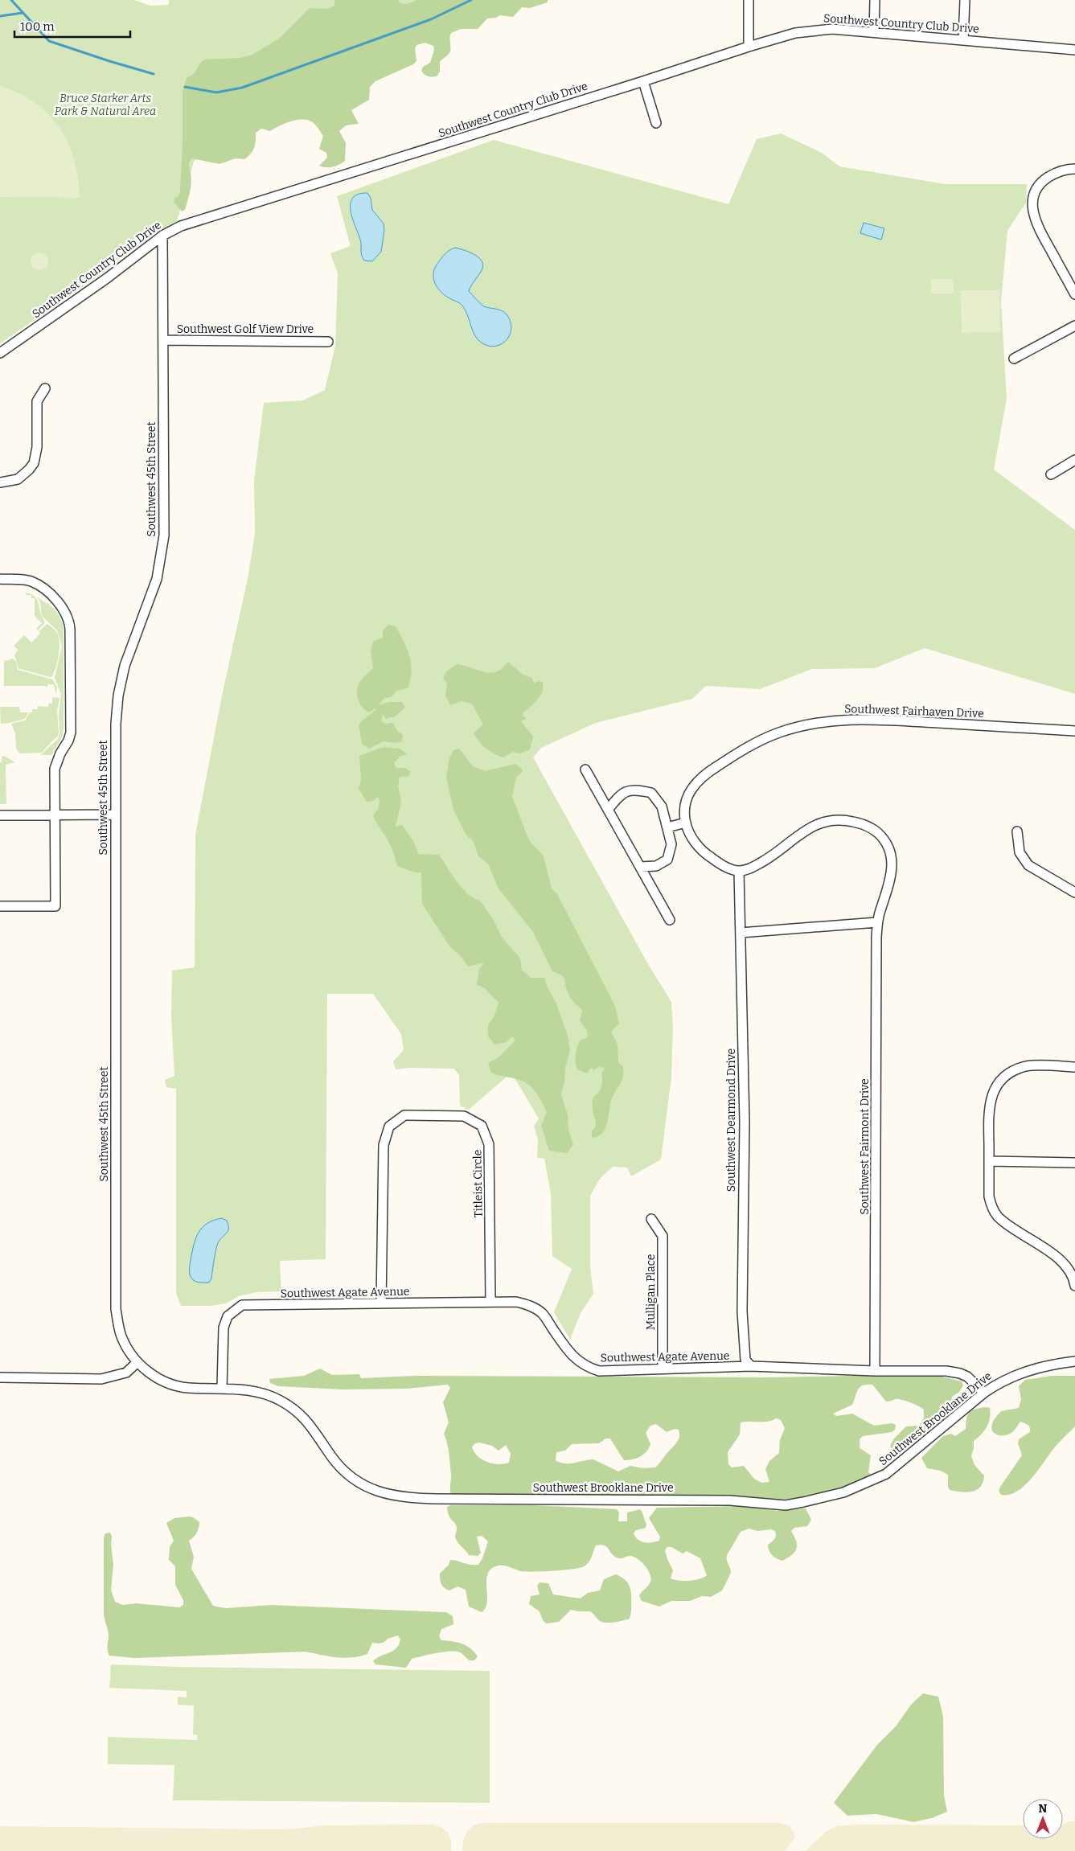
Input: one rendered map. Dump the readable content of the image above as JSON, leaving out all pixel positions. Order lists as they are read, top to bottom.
{
  "streets": {
    "street": [
      "Southwest Country Club Drive",
      "Southwest Golf View Drive",
      "Southwest 45th Street",
      "Southwest Fairhaven Drive",
      "Southwest Dearmond Drive",
      "Southwest Fairmont Drive",
      "Titleist Circle",
      "Southwest Agate Avenue",
      "Mulligan Place",
      "Southwest Brooklane Drive"
    ]
  },
  "crossings": [
    ["Southwest Country Club Drive", "Southwest 45th Street"],
    ["Southwest Golf View Drive", "Southwest 45th Street"],
    ["Southwest 45th Street", "Southwest Brooklane Drive"],
    ["Southwest Fairhaven Drive", "Southwest Dearmond Drive"],
    ["Southwest Dearmond Drive", "Southwest Agate Avenue"],
    ["Southwest Fairmont Drive", "Southwest Agate Avenue"],
    ["Titleist Circle", "Southwest Agate Avenue"],
    ["Southwest Agate Avenue", "Mulligan Place"],
    ["Southwest Agate Avenue", "Southwest Brooklane Drive"]
  ],
  "parks": ["Bruce Starker Arts Park & Natural Area"],
  "scale_bar": "100 m",
  "north": "top"
}
